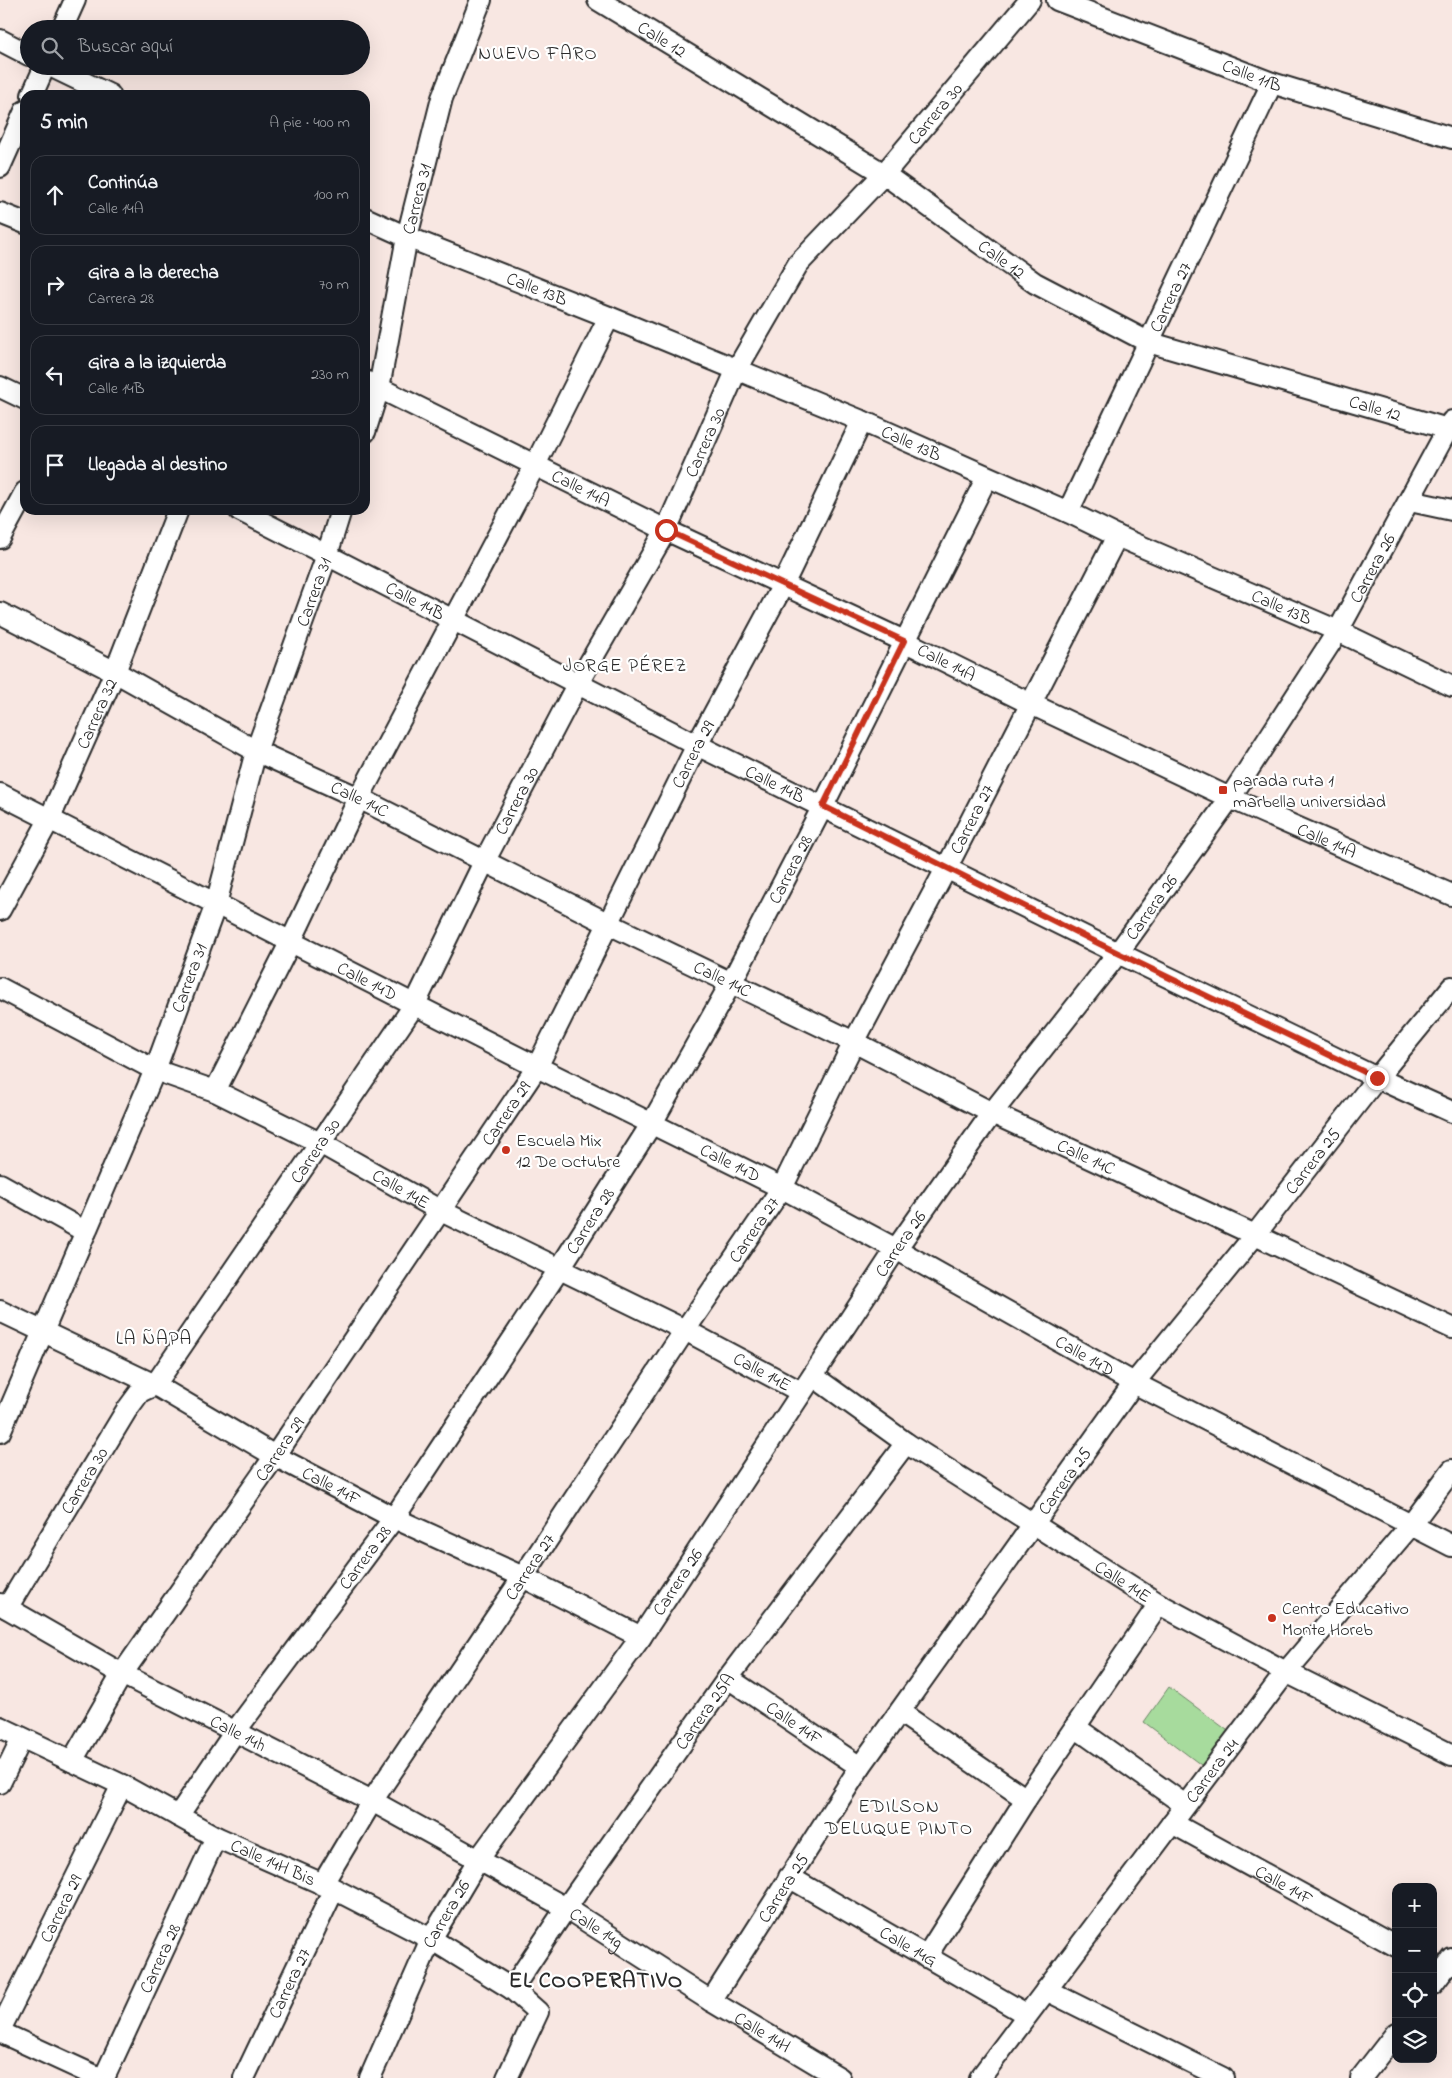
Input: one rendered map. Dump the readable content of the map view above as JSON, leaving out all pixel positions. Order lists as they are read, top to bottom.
{
  "streets": {
    "street": [
      "Calle 12",
      "Calle 11B",
      "Carrera 30",
      "Carrera 31",
      "Calle 13B",
      "Carrera 27",
      "Calle 14A",
      "Carrera 26",
      "Calle 14B",
      "Carrera 32",
      "Carrera 29",
      "Calle 14C",
      "Carrera 28",
      "Calle 14D",
      "Carrera 25",
      "Calle 14E",
      "Calle 14F",
      "Carrera 25A",
      "Calle 14h",
      "Carrera 24",
      "Calle 14H Bis",
      "Calle 14g",
      "Calle 14G",
      "Calle 14H"
    ]
  },
  "crossings": [
    ["Calle 12", "Carrera 30"],
    ["Calle 12", "Carrera 27"],
    ["Calle 12", "Carrera 26"],
    ["Calle 11B", "Carrera 27"],
    ["Carrera 30", "Calle 13B"],
    ["Carrera 30", "Calle 14A"],
    ["Carrera 30", "Calle 14B"],
    ["Carrera 30", "Calle 14C"],
    ["Carrera 30", "Calle 14D"],
    ["Carrera 30", "Calle 14E"],
    ["Carrera 30", "Calle 14F"],
    ["Carrera 30", "Calle 14h"],
    ["Carrera 31", "Calle 13B"],
    ["Carrera 31", "Calle 14A"],
    ["Carrera 31", "Calle 14B"],
    ["Carrera 31", "Calle 14C"],
    ["Carrera 31", "Calle 14D"],
    ["Carrera 31", "Calle 14E"],
    ["Carrera 31", "Calle 14F"],
    ["Calle 13B", "Carrera 27"],
    ["Calle 13B", "Carrera 26"],
    ["Calle 13B", "Carrera 29"],
    ["Calle 13B", "Carrera 28"],
    ["Carrera 27", "Calle 14A"],
    ["Carrera 27", "Calle 14B"],
    ["Carrera 27", "Calle 14C"],
    ["Carrera 27", "Calle 14D"],
    ["Carrera 27", "Calle 14E"],
    ["Carrera 27", "Calle 14F"],
    ["Carrera 27", "Calle 14h"],
    ["Carrera 27", "Calle 14H Bis"],
    ["Calle 14A", "Carrera 26"],
    ["Calle 14A", "Carrera 29"],
    ["Calle 14A", "Carrera 28"],
    ["Carrera 26", "Calle 14B"],
    ["Carrera 26", "Calle 14C"],
    ["Carrera 26", "Calle 14D"],
    ["Carrera 26", "Calle 14E"],
    ["Carrera 26", "Calle 14F"],
    ["Carrera 26", "Calle 14h"],
    ["Carrera 26", "Calle 14H Bis"],
    ["Carrera 26", "Calle 14g"],
    ["Calle 14B", "Carrera 29"],
    ["Calle 14B", "Carrera 28"],
    ["Calle 14B", "Carrera 25"],
    ["Carrera 32", "Calle 14C"],
    ["Carrera 32", "Calle 14D"],
    ["Carrera 29", "Calle 14C"],
    ["Carrera 29", "Calle 14D"],
    ["Carrera 29", "Calle 14E"],
    ["Carrera 29", "Calle 14F"],
    ["Carrera 29", "Calle 14h"],
    ["Carrera 29", "Calle 14H Bis"],
    ["Calle 14C", "Carrera 28"],
    ["Calle 14C", "Carrera 25"],
    ["Carrera 28", "Calle 14D"],
    ["Carrera 28", "Calle 14E"],
    ["Carrera 28", "Calle 14F"],
    ["Carrera 28", "Calle 14h"],
    ["Carrera 28", "Calle 14H Bis"],
    ["Calle 14D", "Carrera 25"],
    ["Calle 14D", "Carrera 24"],
    ["Carrera 25", "Calle 14E"],
    ["Carrera 25", "Calle 14F"],
    ["Carrera 25", "Calle 14g"],
    ["Carrera 25", "Calle 14G"],
    ["Carrera 25", "Calle 14H"],
    ["Calle 14E", "Carrera 25A"],
    ["Calle 14E", "Carrera 24"],
    ["Calle 14F", "Carrera 25A"],
    ["Calle 14F", "Carrera 24"],
    ["Carrera 25A", "Calle 14H Bis"],
    ["Carrera 25A", "Calle 14g"],
    ["Calle 14h", "Calle 14g"],
    ["Carrera 24", "Calle 14G"],
    ["Calle 14g", "Calle 14H"]
  ],
  "districts": [
    "NUEVO FARO",
    "JORGE PÉREZ",
    "LA ÑAPA",
    "EDILSON DELUQUE PINTO",
    "EL COOPERATIVO"
  ],
  "places": {
    "transit": ["parada ruta 1 marbella universidad"],
    "other": ["Escuela Mix 12 De Octubre", "Centro Educativo Monte Horeb"]
  },
  "page": {
    "search": "Buscar aquí",
    "heading": ["5 min", "A pie · 400 m"],
    "list": [
      ["Continúa", "Calle 14A", "100 m"],
      ["Gira a la derecha", "Carrera 28", "70 m"],
      ["Gira a la izquierda", "Calle 14B", "230 m"],
      "Llegada al destino"
    ],
    "map_buttons": ["+", "−"]
  }
}
